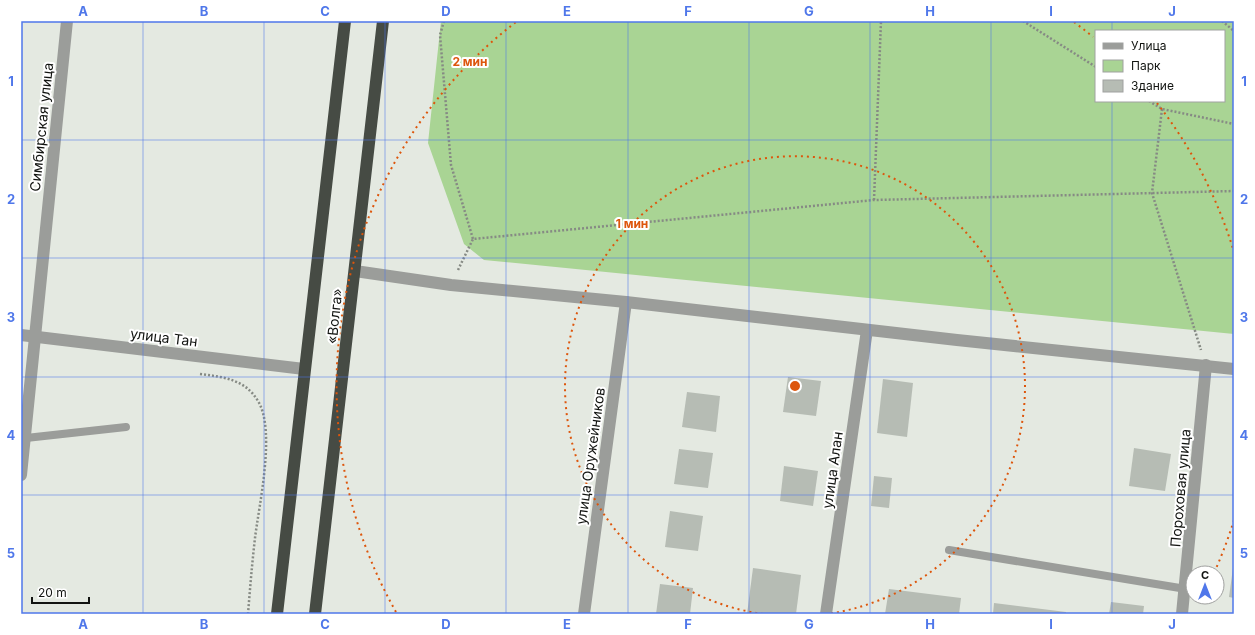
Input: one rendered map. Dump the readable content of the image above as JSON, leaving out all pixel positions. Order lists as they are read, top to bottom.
{
  "streets": {
    "highway": ["«Волга»"],
    "street": [
      "Симбирская улица",
      "улица Тан",
      "улица Оружейников",
      "улица Алан",
      "Пороховая улица"
    ]
  },
  "crossings": [
    ["Симбирская улица", "улица Тан"],
    ["«Волга»", "улица Тан"]
  ],
  "legend": ["Улица", "Парк", "Здание"],
  "scale_bar": "20 m",
  "north": "top",
  "grid": {
    "columns": [
      "A",
      "B",
      "C",
      "D",
      "E",
      "F",
      "G",
      "H",
      "I",
      "J"
    ],
    "rows": [
      "1",
      "2",
      "3",
      "4",
      "5"
    ]
  },
  "rings": ["2 мин", "1 мин"]
}
